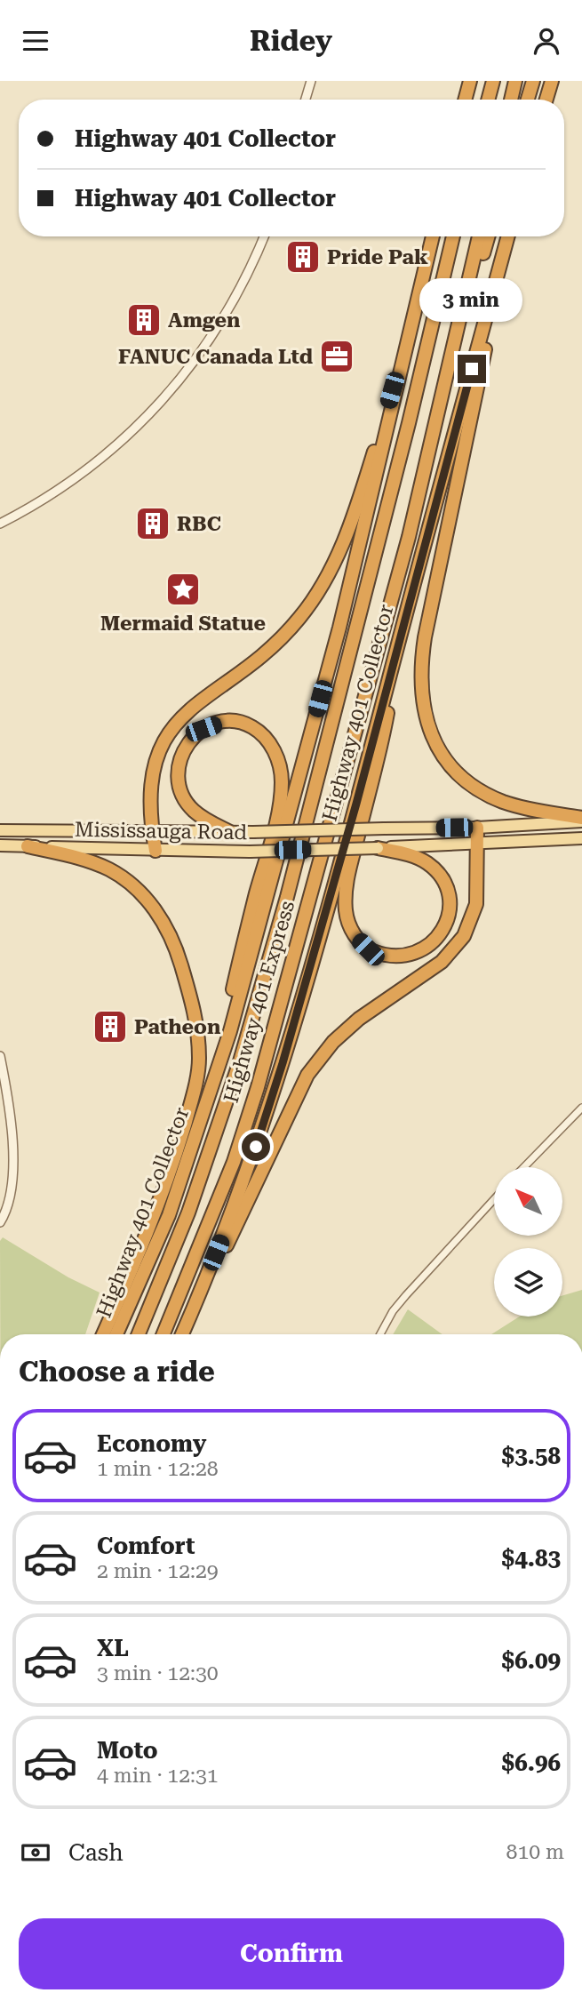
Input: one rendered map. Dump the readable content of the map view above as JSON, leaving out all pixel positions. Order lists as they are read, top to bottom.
{
  "streets": {
    "highway": ["Highway 401 Collector", "Highway 401 Express"],
    "main road": ["Mississauga Road"]
  },
  "places": {
    "building": [
      "Pride Pak",
      "Amgen",
      "RBC",
      "Patheon"
    ],
    "office": ["FANUC Canada Ltd"],
    "place": ["Mermaid Statue"]
  },
  "north": "top left",
  "page": {
    "header": "Ridey",
    "banner": ["Highway 401 Collector", "Highway 401 Collector"],
    "bubble": "3 min",
    "heading": "Choose a ride",
    "list": [
      {
        "name": "Economy",
        "note": "1 min · 12:28",
        "value": "$3.58"
      },
      {
        "name": "Comfort",
        "note": "2 min · 12:29",
        "value": "$4.83"
      },
      {
        "name": "XL",
        "note": "3 min · 12:30",
        "value": "$6.09"
      },
      {
        "name": "Moto",
        "note": "4 min · 12:31",
        "value": "$6.96"
      }
    ],
    "pay": ["Cash", "810 m"],
    "buttons": "Confirm"
  }
}
